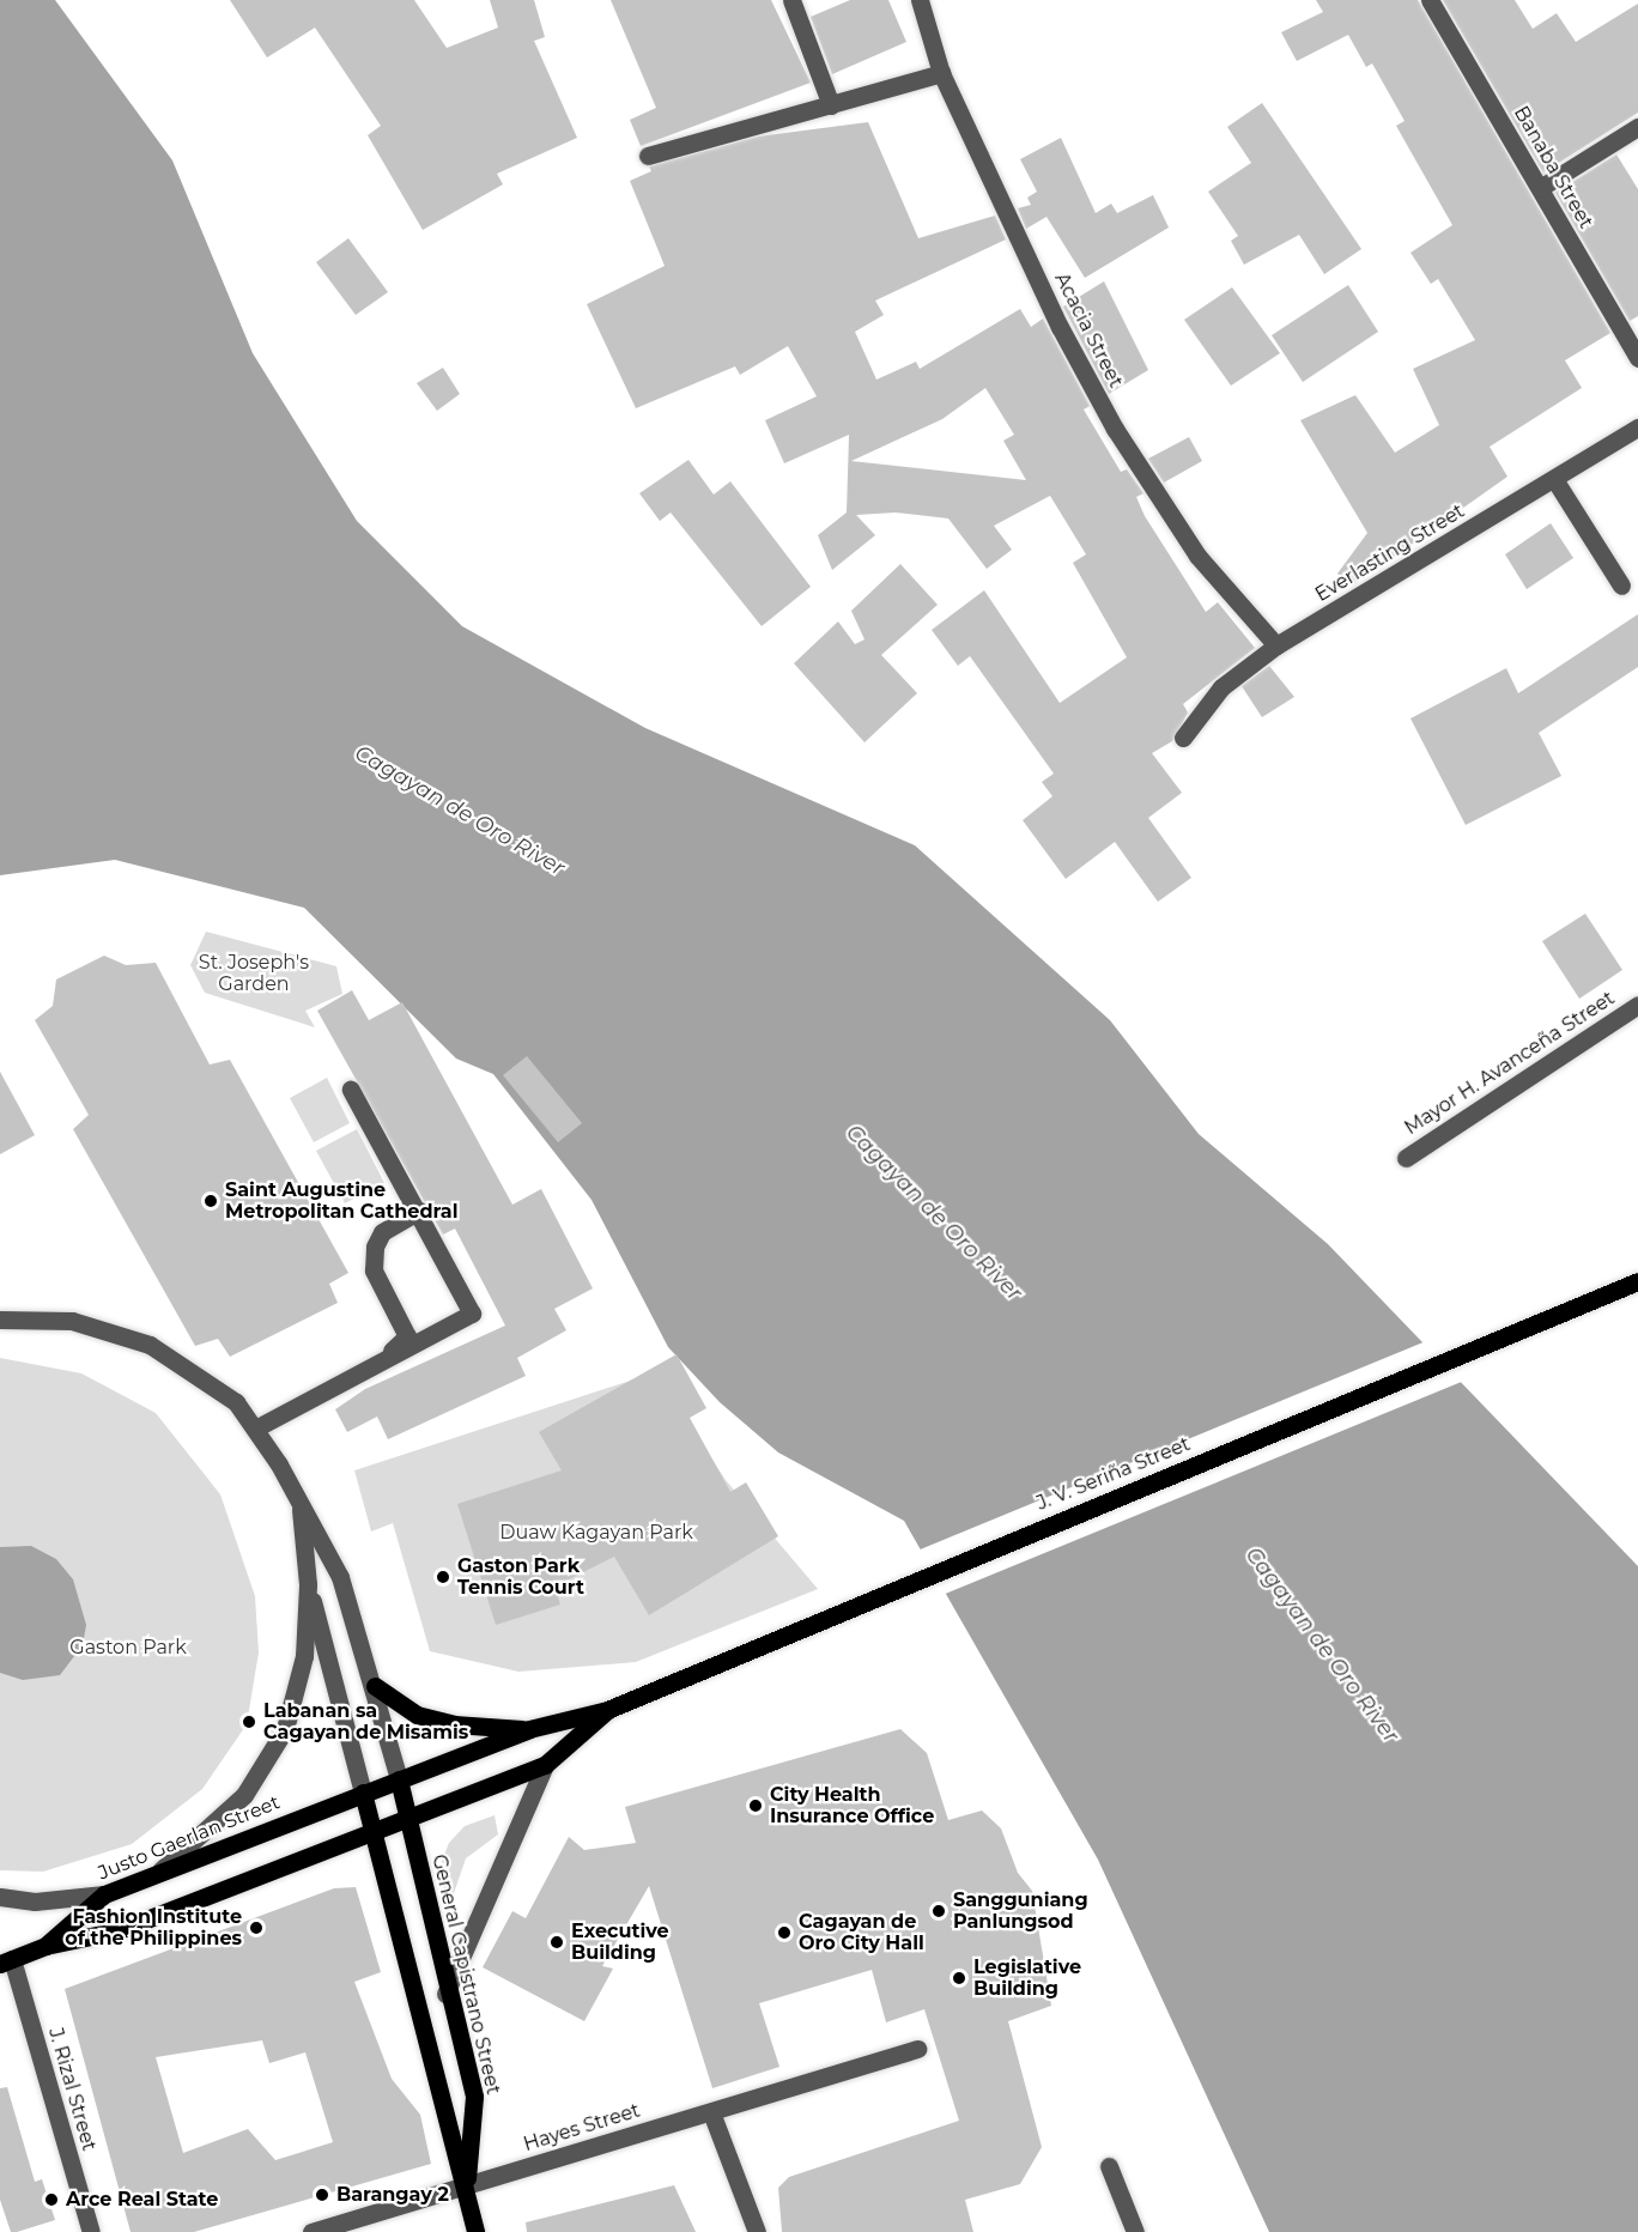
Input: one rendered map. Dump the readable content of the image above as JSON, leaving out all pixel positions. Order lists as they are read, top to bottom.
{
  "streets": {
    "main road": ["J. V. Seriña Street", "Justo Gaerlan Street", "General Capistrano Street"],
    "street": [
      "Banaba Street",
      "Acacia Street",
      "Everlasting Street",
      "Mayor H. Avanceña Street",
      "J. Rizal Street",
      "Hayes Street"
    ]
  },
  "crossings": [
    ["Acacia Street", "Everlasting Street"],
    ["J. V. Seriña Street", "Justo Gaerlan Street"],
    ["J. V. Seriña Street", "General Capistrano Street"],
    ["Justo Gaerlan Street", "General Capistrano Street"],
    ["Justo Gaerlan Street", "J. Rizal Street"],
    ["General Capistrano Street", "Hayes Street"]
  ],
  "water": ["Cagayan de Oro River"],
  "parks": ["St. Joseph's Garden", "Duaw Kagayan Park", "Gaston Park"],
  "places": [
    "Saint Augustine Metropolitan Cathedral",
    "Gaston Park Tennis Court",
    "Labanan sa Cagayan de Misamis",
    "City Health Insurance Office",
    "Sangguniang Panlungsod",
    "Fashion Institute of the Philippines",
    "Cagayan de Oro City Hall",
    "Executive Building",
    "Legislative Building",
    "Barangay 2",
    "Arce Real State"
  ]
}
